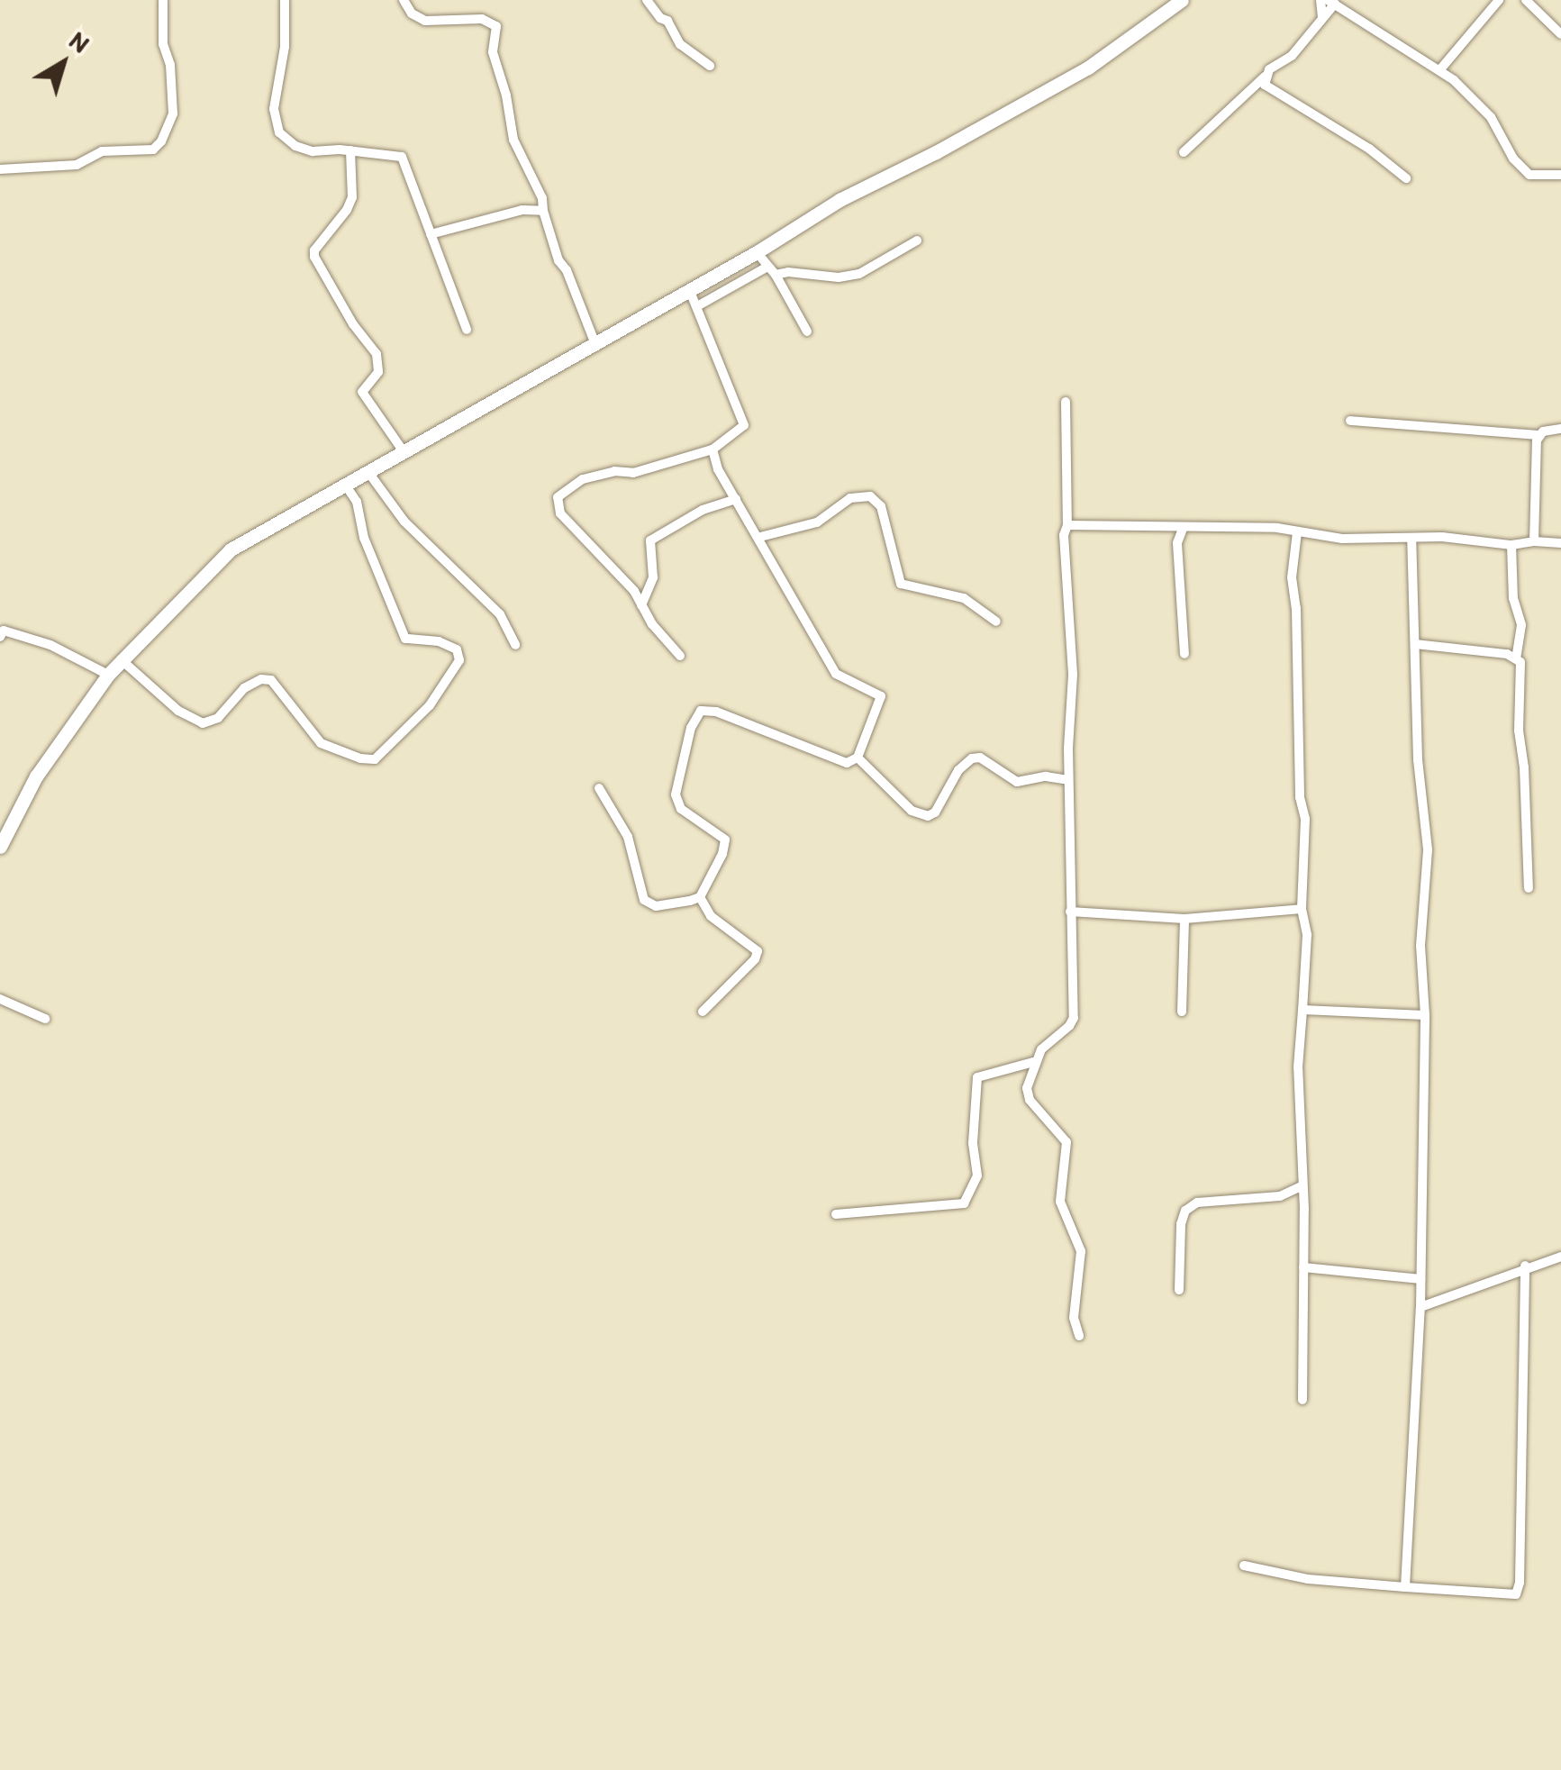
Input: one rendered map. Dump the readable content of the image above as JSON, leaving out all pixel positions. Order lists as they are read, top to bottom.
{
  "north": "top right"
}
